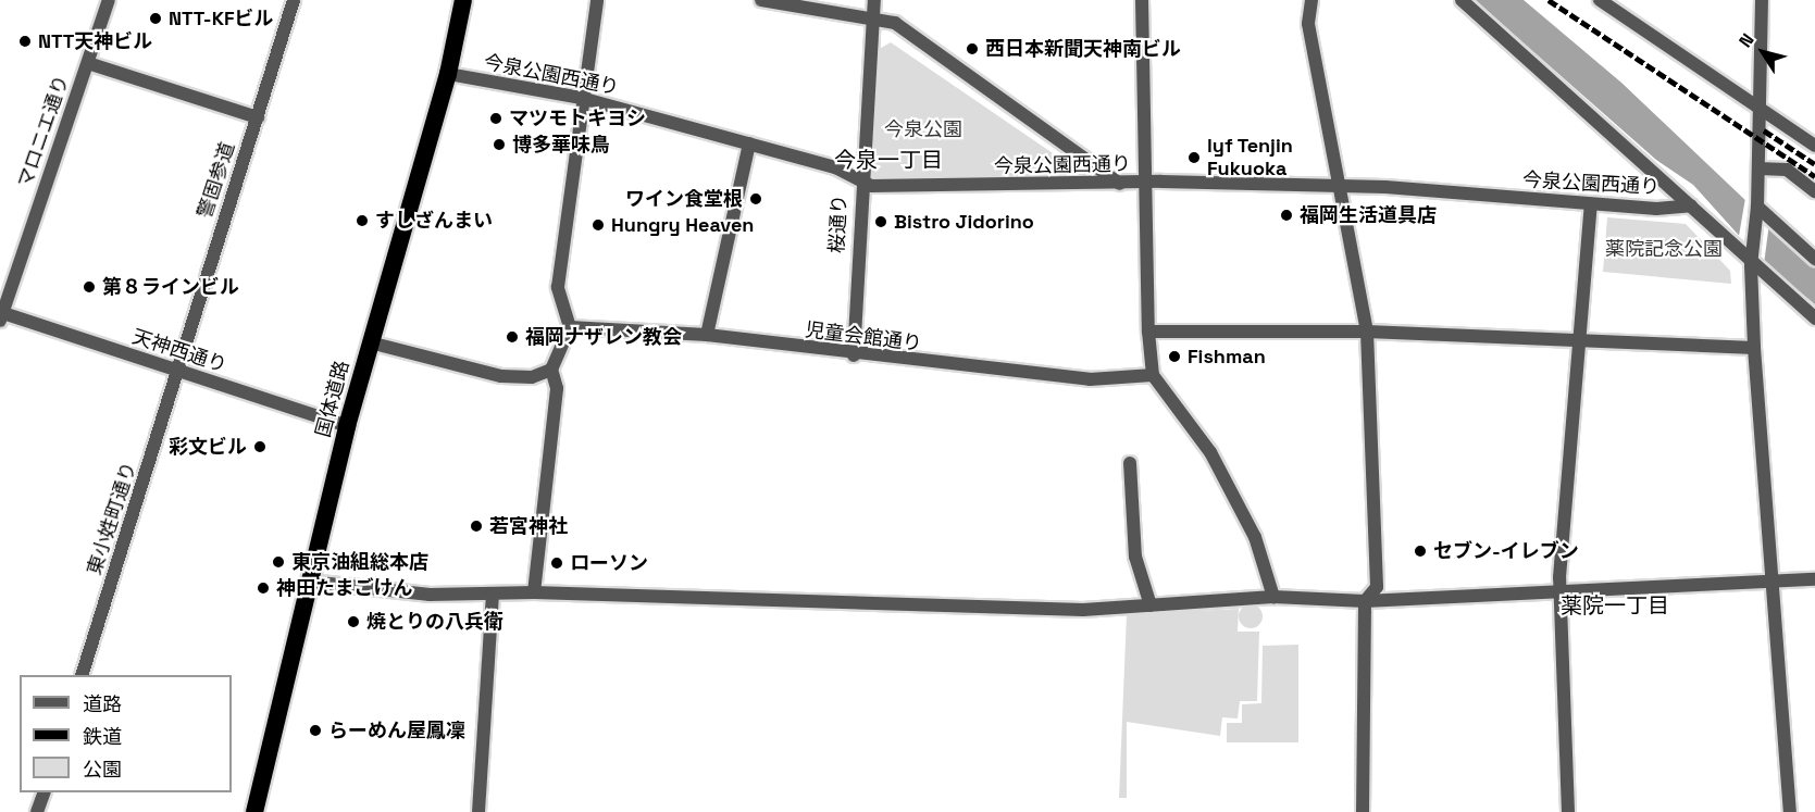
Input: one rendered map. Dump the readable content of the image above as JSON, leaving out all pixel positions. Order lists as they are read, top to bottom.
{
  "streets": {
    "highway": ["国体道路"],
    "street": [
      "今泉公園西通り",
      "マロニエ通り",
      "警固参道",
      "桜通り",
      "児童会館通り",
      "天神西通り",
      "東小姓町通り"
    ]
  },
  "crossings": [
    ["今泉公園西通り", "桜通り"],
    ["今泉公園西通り", "国体道路"],
    ["マロニエ通り", "天神西通り"],
    ["警固参道", "天神西通り"],
    ["警固参道", "東小姓町通り"],
    ["桜通り", "児童会館通り"],
    ["天神西通り", "国体道路"],
    ["天神西通り", "東小姓町通り"]
  ],
  "districts": ["今泉一丁目", "薬院一丁目"],
  "parks": ["今泉公園", "薬院記念公園"],
  "places": [
    "NTT-KFビル",
    "NTT天神ビル",
    "西日本新聞天神南ビル",
    "マツモトキヨシ",
    "博多華味鳥",
    "lyf Tenjin Fukuoka",
    "ワイン食堂根",
    "福岡生活道具店",
    "すしざんまい",
    "Bistro Jidorino",
    "Hungry Heaven",
    "第８ラインビル",
    "福岡ナザレン教会",
    "Fishman",
    "彩文ビル",
    "若宮神社",
    "セブン-イレブン",
    "東京油組総本店",
    "ローソン",
    "神田たまごけん",
    "焼とりの八兵衛",
    "らーめん屋鳳凜"
  ],
  "legend": ["道路", "鉄道", "公園"],
  "north": "top left"
}
